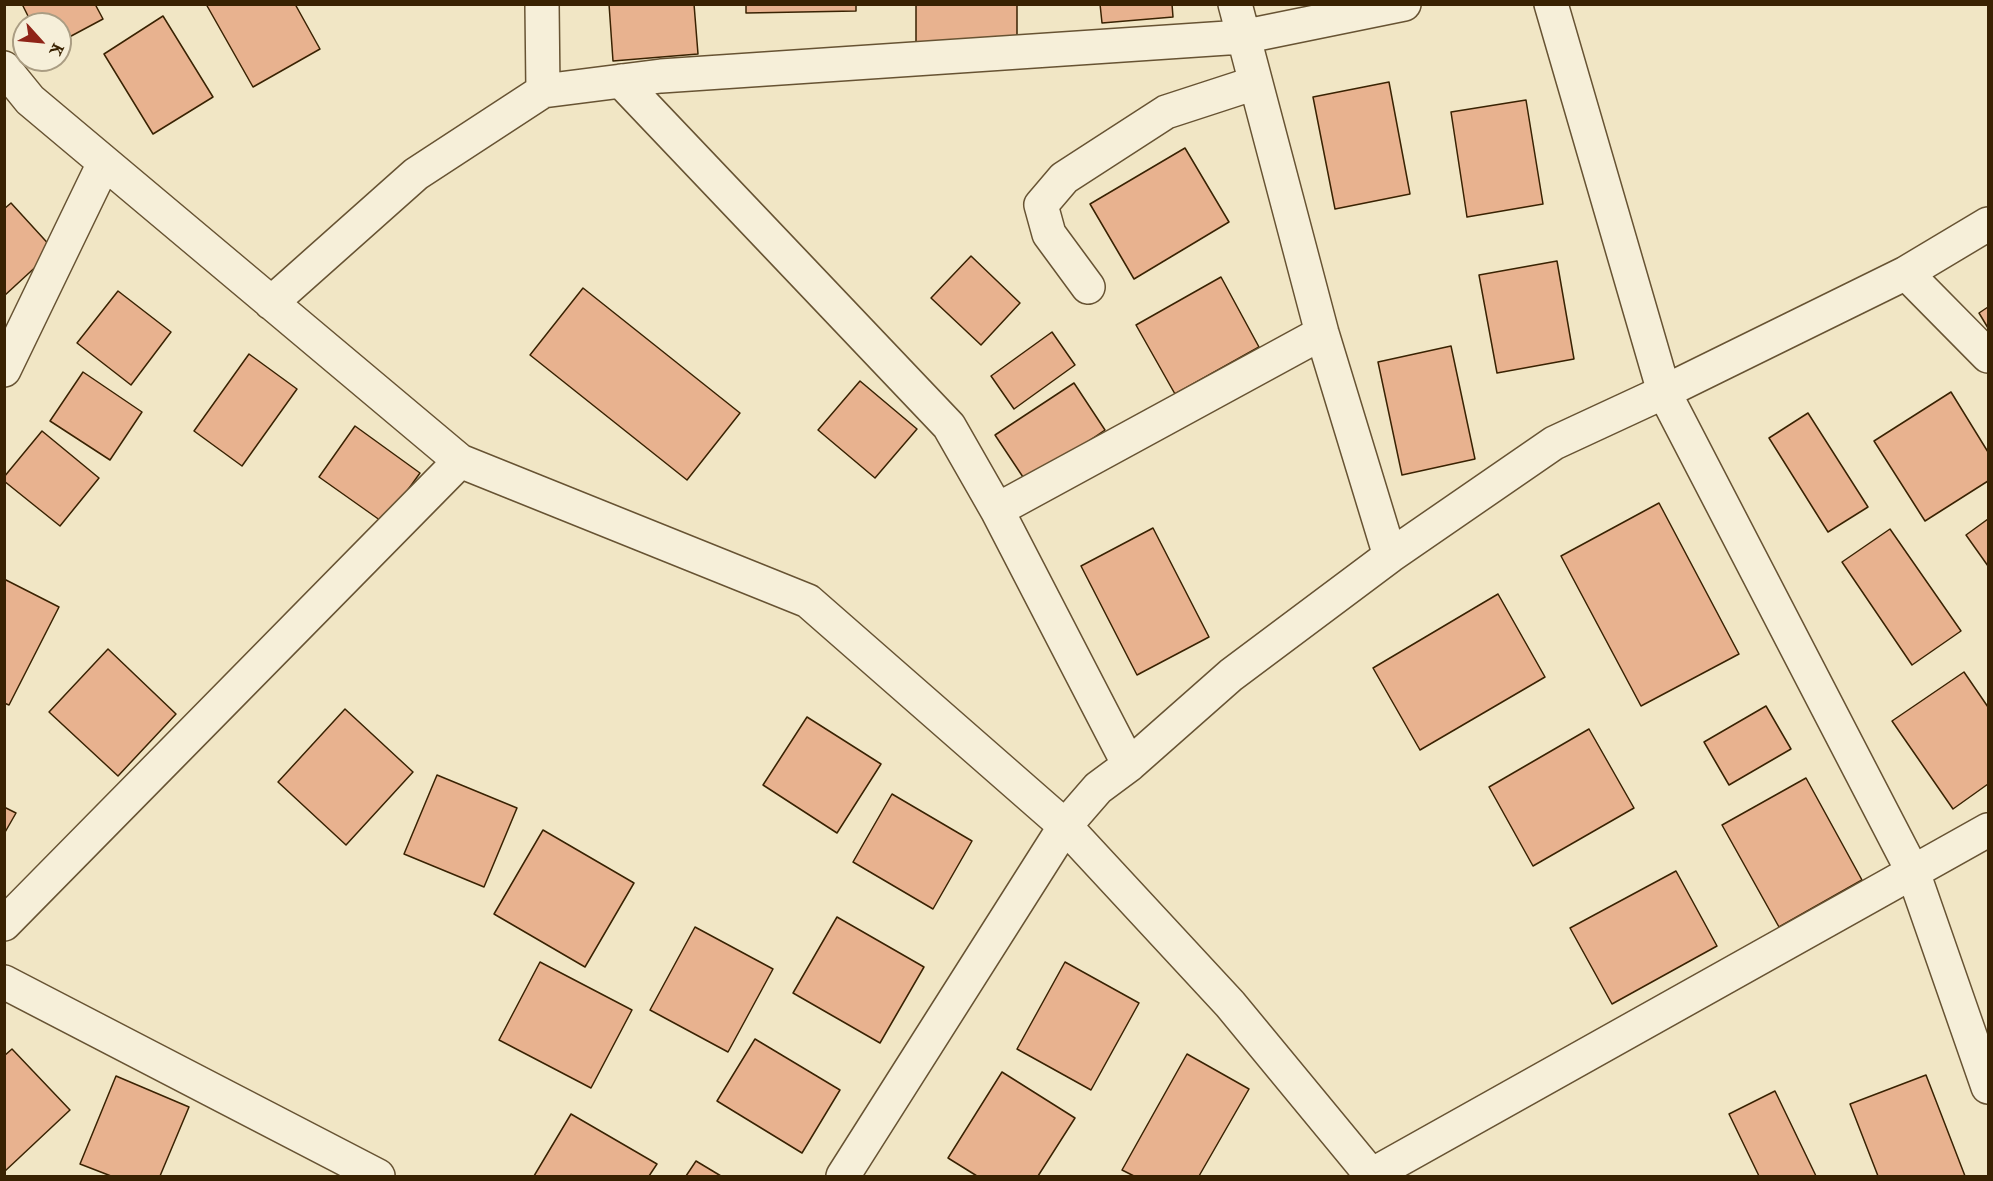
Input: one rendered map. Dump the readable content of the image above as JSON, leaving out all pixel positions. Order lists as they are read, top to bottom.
{
  "north": "bottom right"
}
